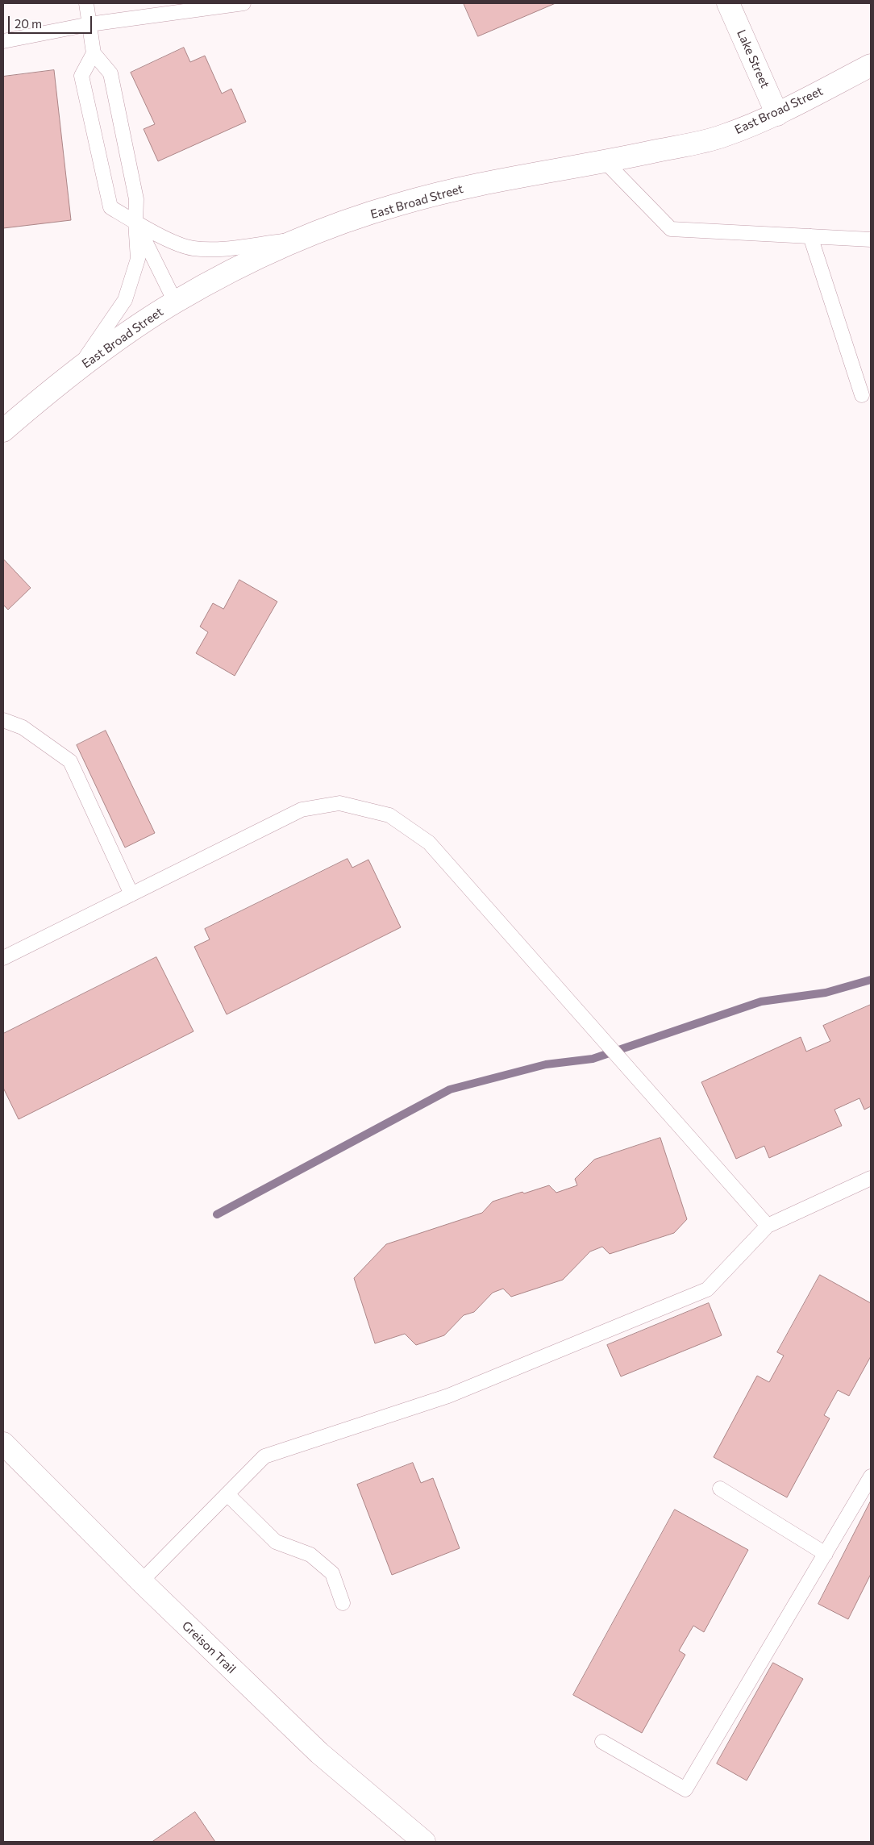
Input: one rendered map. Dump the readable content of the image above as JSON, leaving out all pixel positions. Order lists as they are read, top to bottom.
{
  "streets": {
    "street": ["Lake Street", "East Broad Street", "Greison Trail"]
  },
  "crossings": [
    ["Lake Street", "East Broad Street"]
  ],
  "scale_bar": "20 m"
}
